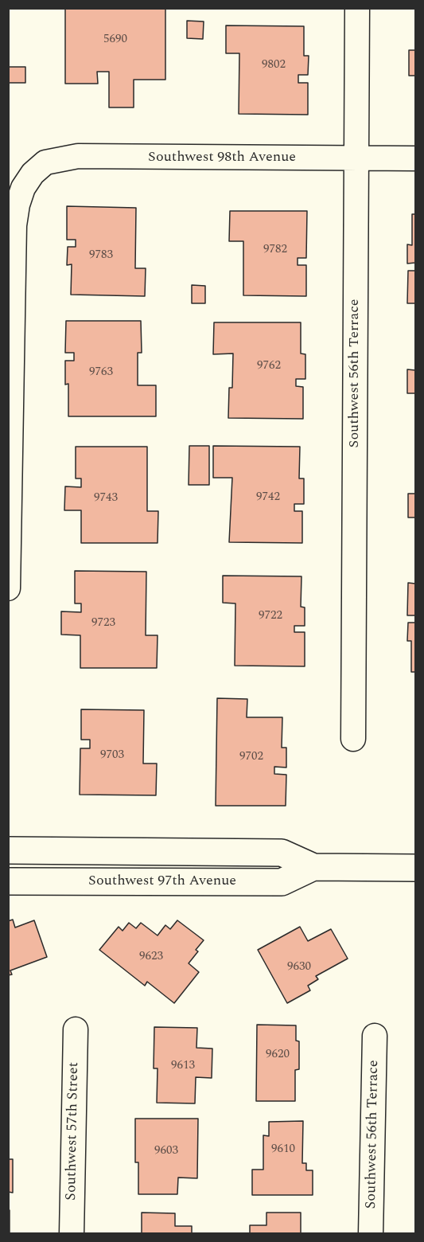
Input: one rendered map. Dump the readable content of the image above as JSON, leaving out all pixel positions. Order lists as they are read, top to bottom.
{
  "streets": {
    "street": [
      "Southwest 98th Avenue",
      "Southwest 56th Terrace",
      "Southwest 97th Avenue",
      "Southwest 57th Street"
    ]
  },
  "crossings": [
    ["Southwest 98th Avenue", "Southwest 56th Terrace"]
  ],
  "house_numbers": [
    "5690",
    "9802",
    "9782",
    "9783",
    "9762",
    "9763",
    "9742",
    "9743",
    "9722",
    "9723",
    "9703",
    "9702",
    "9623",
    "9630",
    "9620",
    "9613",
    "9610",
    "9603"
  ]
}
